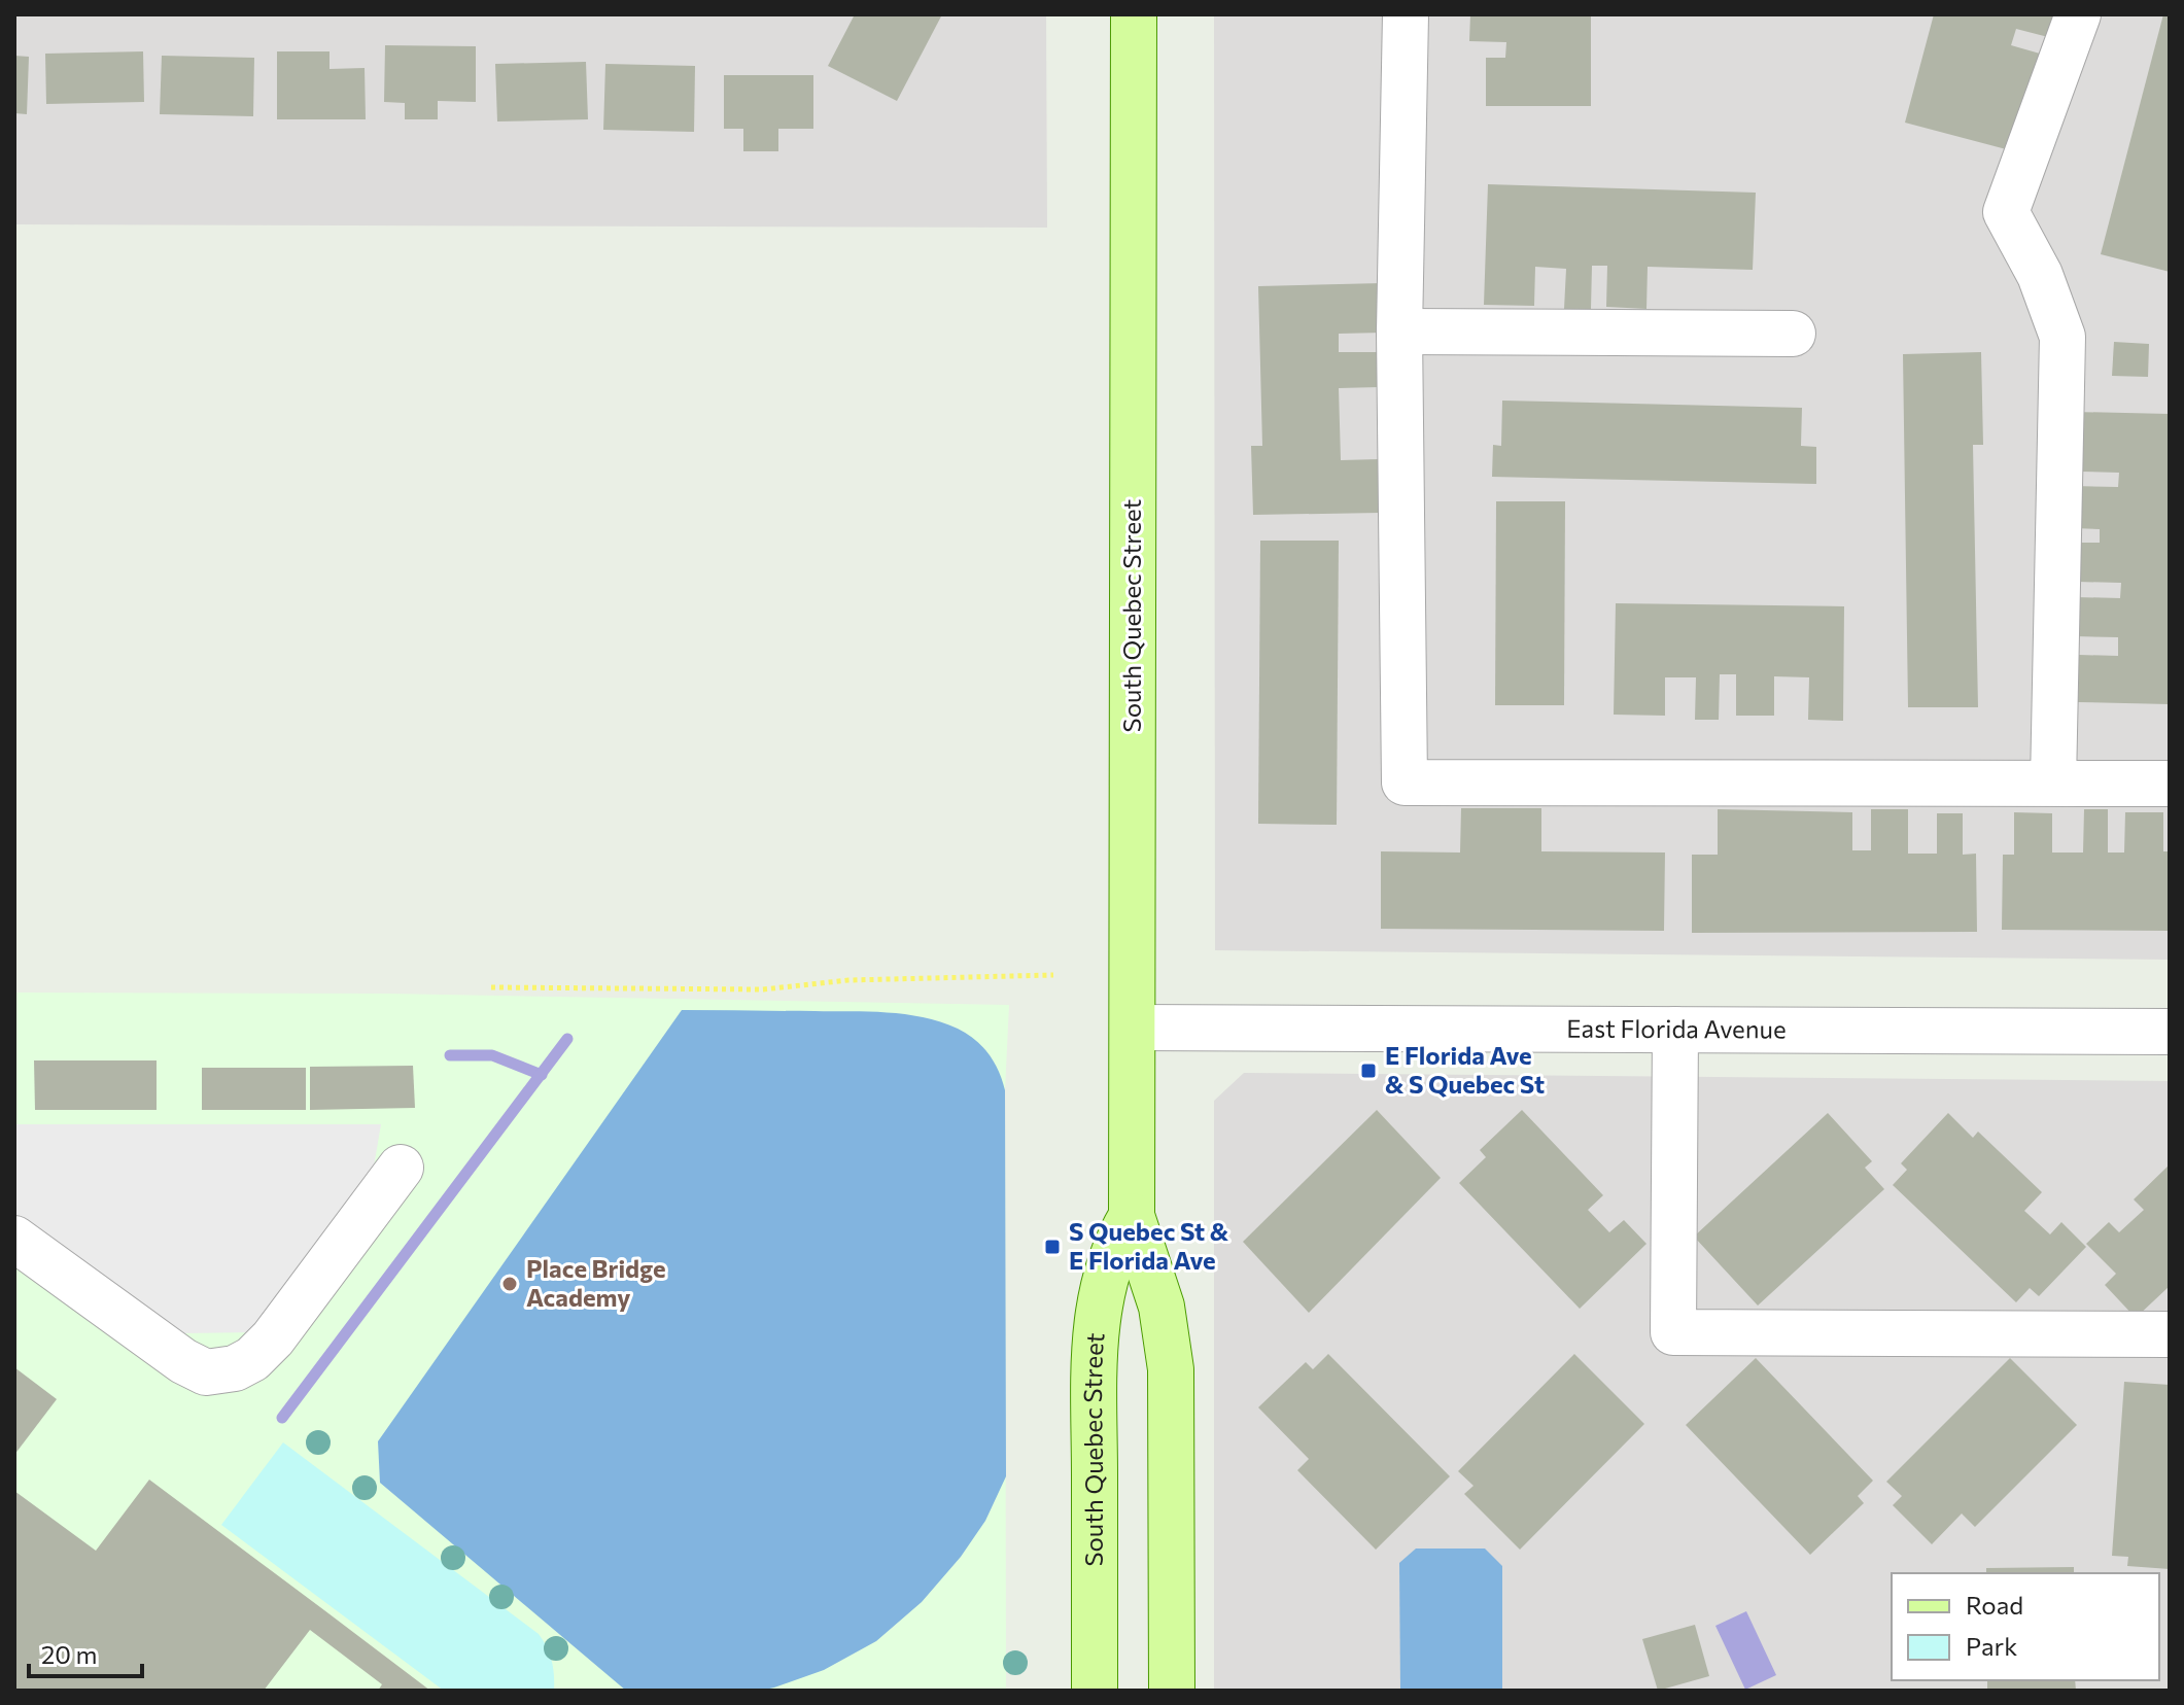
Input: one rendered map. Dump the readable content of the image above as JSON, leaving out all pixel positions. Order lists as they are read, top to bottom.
{
  "streets": {
    "main road": ["South Quebec Street"],
    "street": ["East Florida Avenue"]
  },
  "crossings": [
    ["South Quebec Street", "East Florida Avenue"]
  ],
  "places": {
    "transit": ["E Florida Ave & S Quebec St", "S Quebec St & E Florida Ave"],
    "other": ["Place Bridge Academy"]
  },
  "legend": ["Road", "Park"],
  "scale_bar": "20 m"
}
